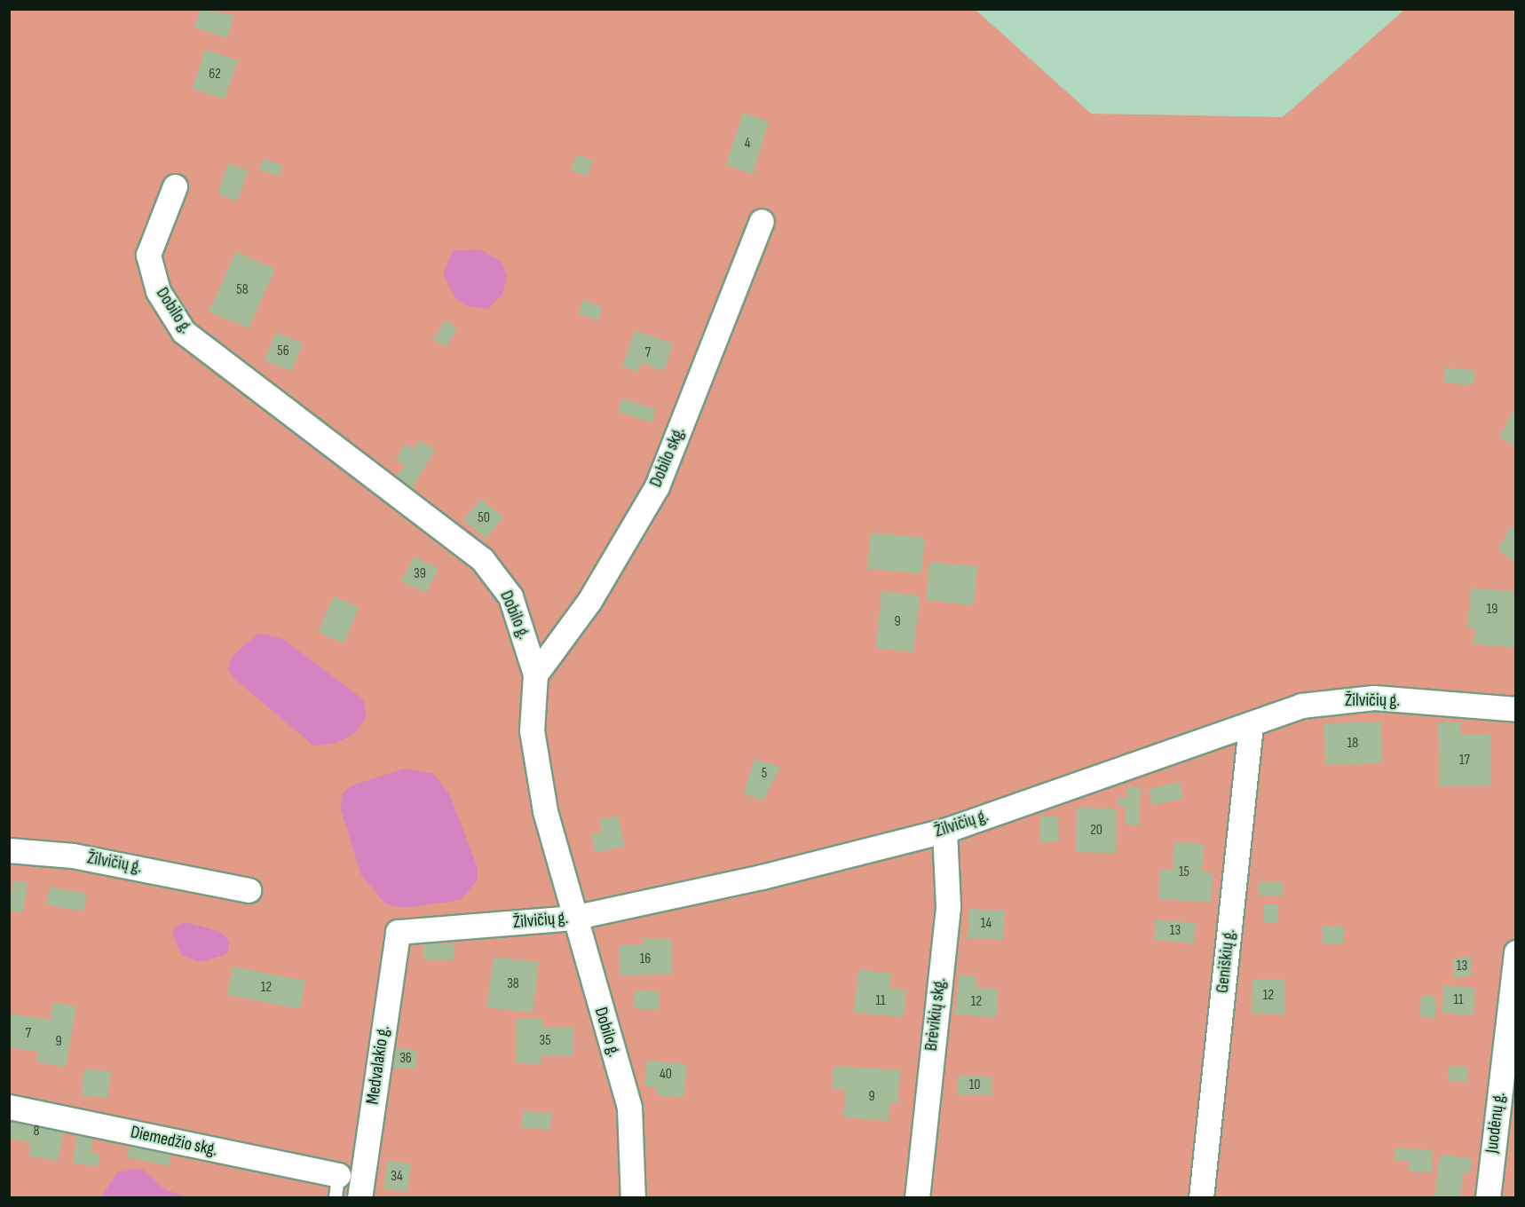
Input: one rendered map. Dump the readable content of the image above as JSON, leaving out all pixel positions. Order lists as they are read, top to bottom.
{
  "streets": {
    "street": [
      "Dobilo g.",
      "Dobilo skg.",
      "Žilvičių g.",
      "Geniškių g.",
      "Brėvikių skg.",
      "Medvalakio g.",
      "Juodėnų g.",
      "Diemedžio skg."
    ]
  },
  "crossings": [
    ["Dobilo g.", "Dobilo skg."],
    ["Dobilo g.", "Žilvičių g."],
    ["Žilvičių g.", "Geniškių g."],
    ["Žilvičių g.", "Brėvikių skg."],
    ["Žilvičių g.", "Medvalakio g."]
  ],
  "house_numbers": [
    "62",
    "4",
    "58",
    "56",
    "7",
    "50",
    "39",
    "19",
    "9",
    "18",
    "17",
    "5",
    "20",
    "15",
    "14",
    "13",
    "16",
    "13",
    "38",
    "12",
    "12",
    "11",
    "11",
    "12",
    "7",
    "35",
    "9",
    "36",
    "40",
    "10",
    "9",
    "8",
    "34"
  ]
}
